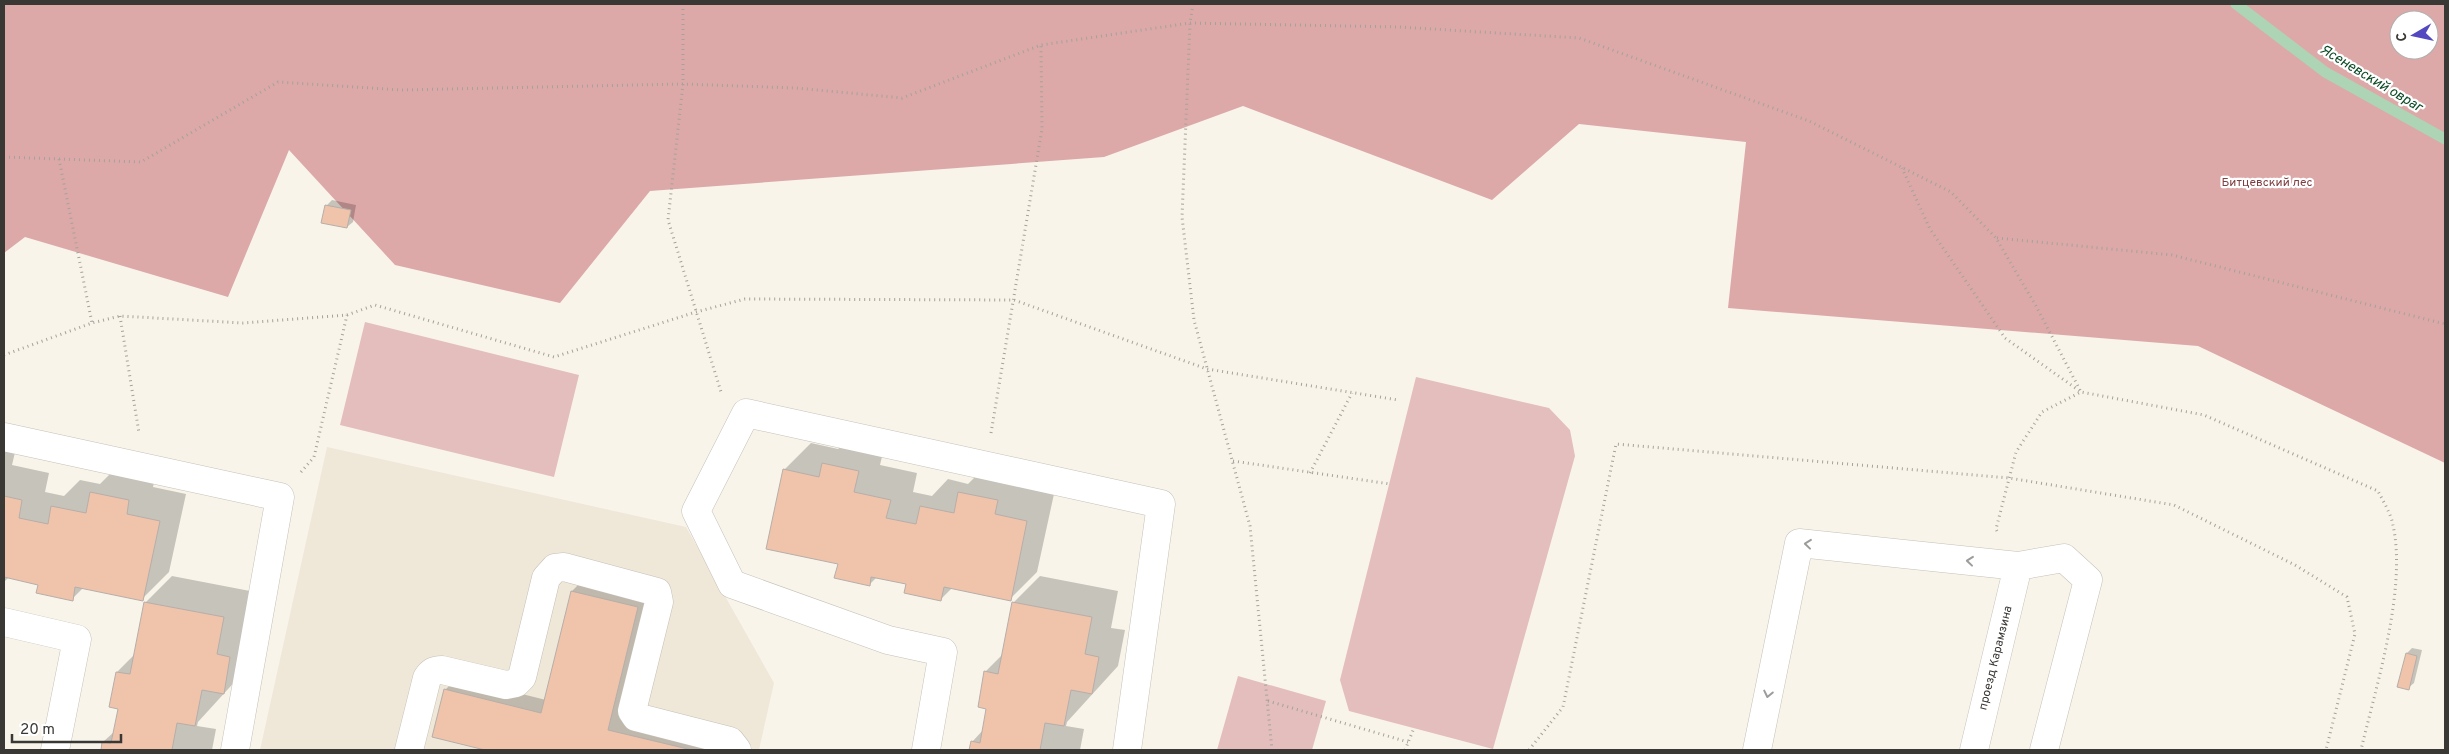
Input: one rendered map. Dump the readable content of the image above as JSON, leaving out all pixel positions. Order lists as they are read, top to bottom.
{
  "streets": {
    "street": ["проезд Карамзина"]
  },
  "water": ["Ясеневский овраг"],
  "parks": ["Битцевский лес"],
  "scale_bar": "20 m",
  "north": "left"
}
